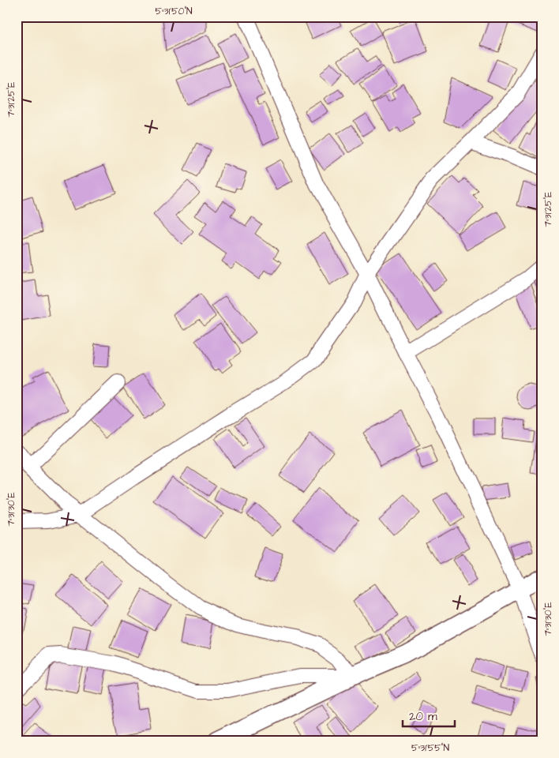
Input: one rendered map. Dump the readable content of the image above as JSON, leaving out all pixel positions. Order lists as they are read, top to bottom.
{
  "scale_bar": "20 m",
  "coordinates": [
    "5°31'50\"N",
    "7°31'25\"E",
    "7°31'30\"E",
    "5°31'55\"N"
  ]
}
